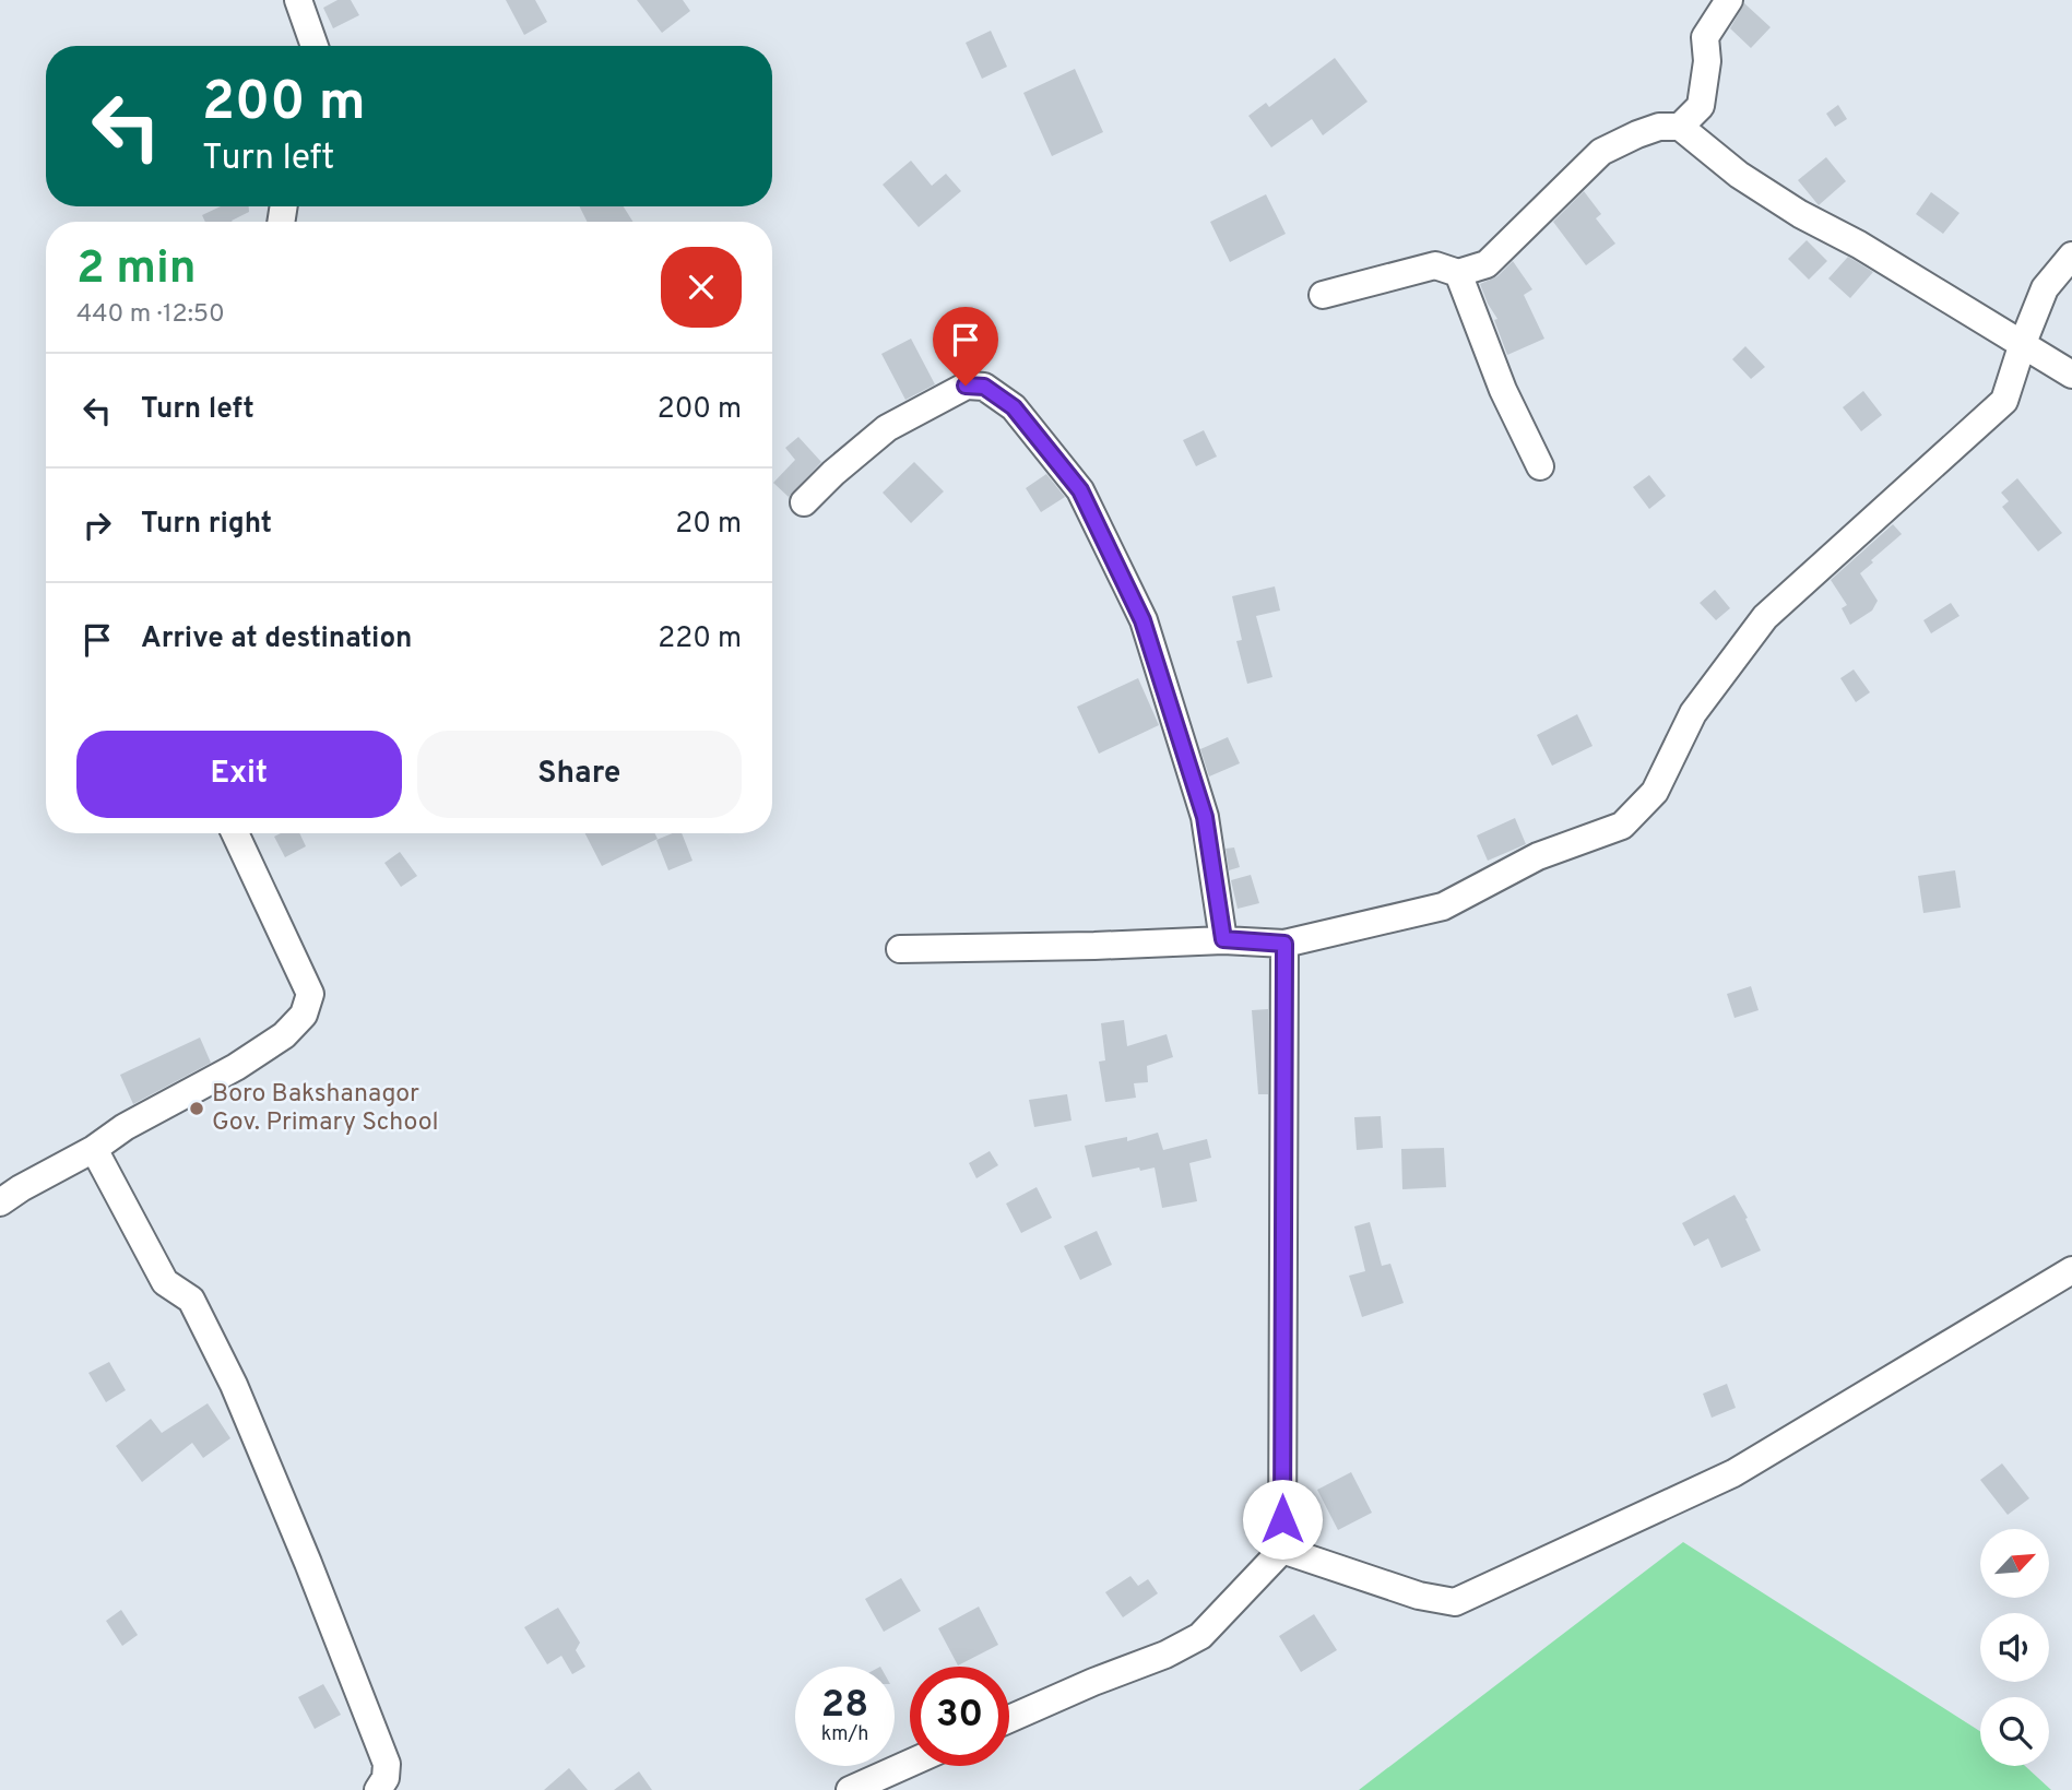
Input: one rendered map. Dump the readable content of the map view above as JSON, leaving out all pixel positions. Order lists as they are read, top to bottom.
{
  "places": ["Boro Bakshanagor Gov. Primary School"],
  "north": "top right",
  "page": {
    "turn": ["200 m", "Turn left"],
    "heading": ["2 min", "440 m · 12:50"],
    "list": [
      {
        "name": "Turn left",
        "value": "200 m"
      },
      {
        "name": "Turn right",
        "value": "20 m"
      },
      {
        "name": "Arrive at destination",
        "value": "220 m"
      }
    ],
    "buttons": ["Exit", "Share"],
    "speed": "28 km/h",
    "limit": "30"
  }
}
